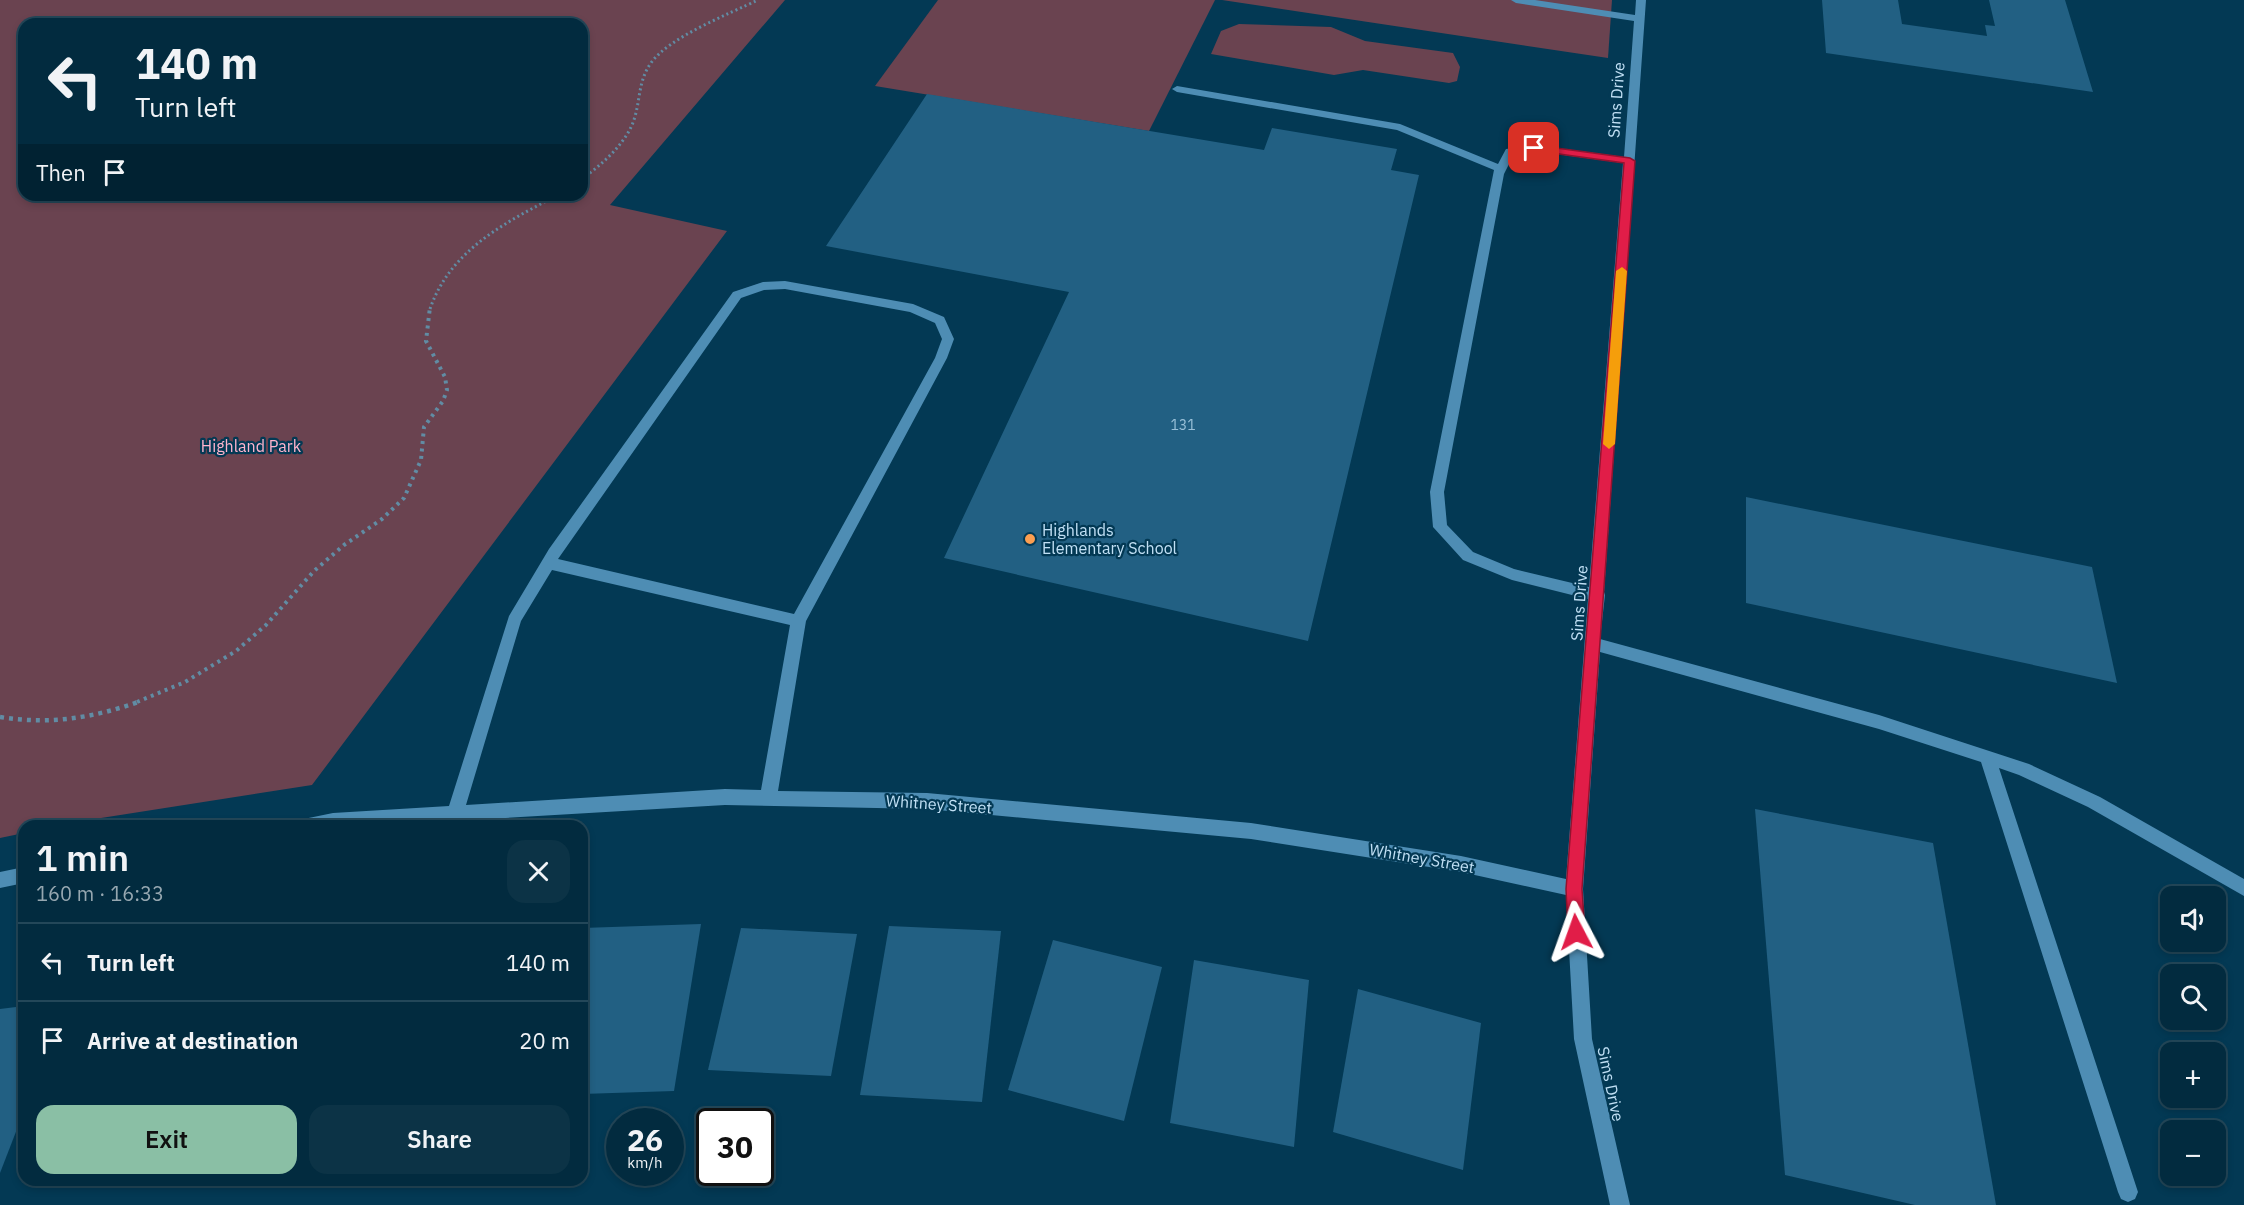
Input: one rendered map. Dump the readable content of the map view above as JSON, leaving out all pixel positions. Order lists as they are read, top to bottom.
{
  "streets": {
    "street": ["Sims Drive", "Whitney Street"]
  },
  "crossings": [
    ["Sims Drive", "Whitney Street"]
  ],
  "parks": ["Highland Park"],
  "places": ["Highlands Elementary School"],
  "house_numbers": ["131"],
  "page": {
    "turn": ["140 m", "Turn left"],
    "then": "Then",
    "heading": ["1 min", "160 m · 16:33"],
    "map_buttons": ["+", "−"],
    "list": [
      {
        "name": "Turn left",
        "value": "140 m"
      },
      {
        "name": "Arrive at destination",
        "value": "20 m"
      }
    ],
    "buttons": ["Exit", "Share"],
    "speed": "26 km/h",
    "limit": "30"
  }
}
